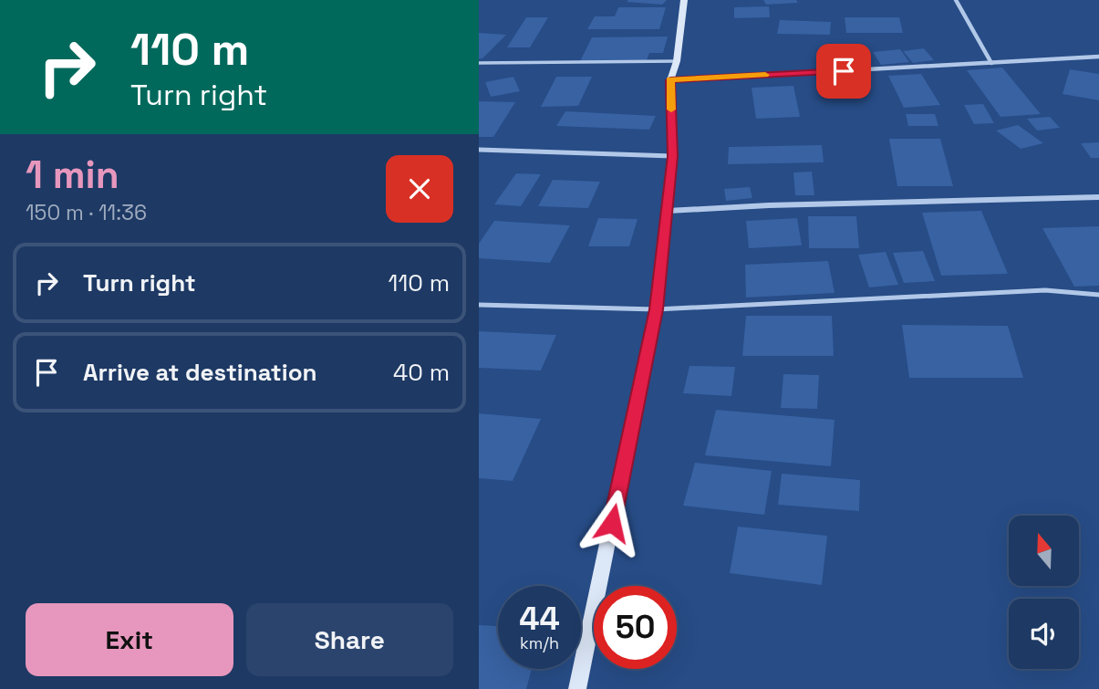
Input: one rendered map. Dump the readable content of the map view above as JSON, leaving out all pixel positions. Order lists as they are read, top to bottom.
{
  "north": "top",
  "page": {
    "turn": ["110 m", "Turn right"],
    "heading": ["1 min", "150 m · 11:36"],
    "list": [
      {
        "name": "Turn right",
        "value": "110 m"
      },
      {
        "name": "Arrive at destination",
        "value": "40 m"
      }
    ],
    "speed": "44 km/h",
    "limit": "50",
    "buttons": ["Exit", "Share"]
  }
}
